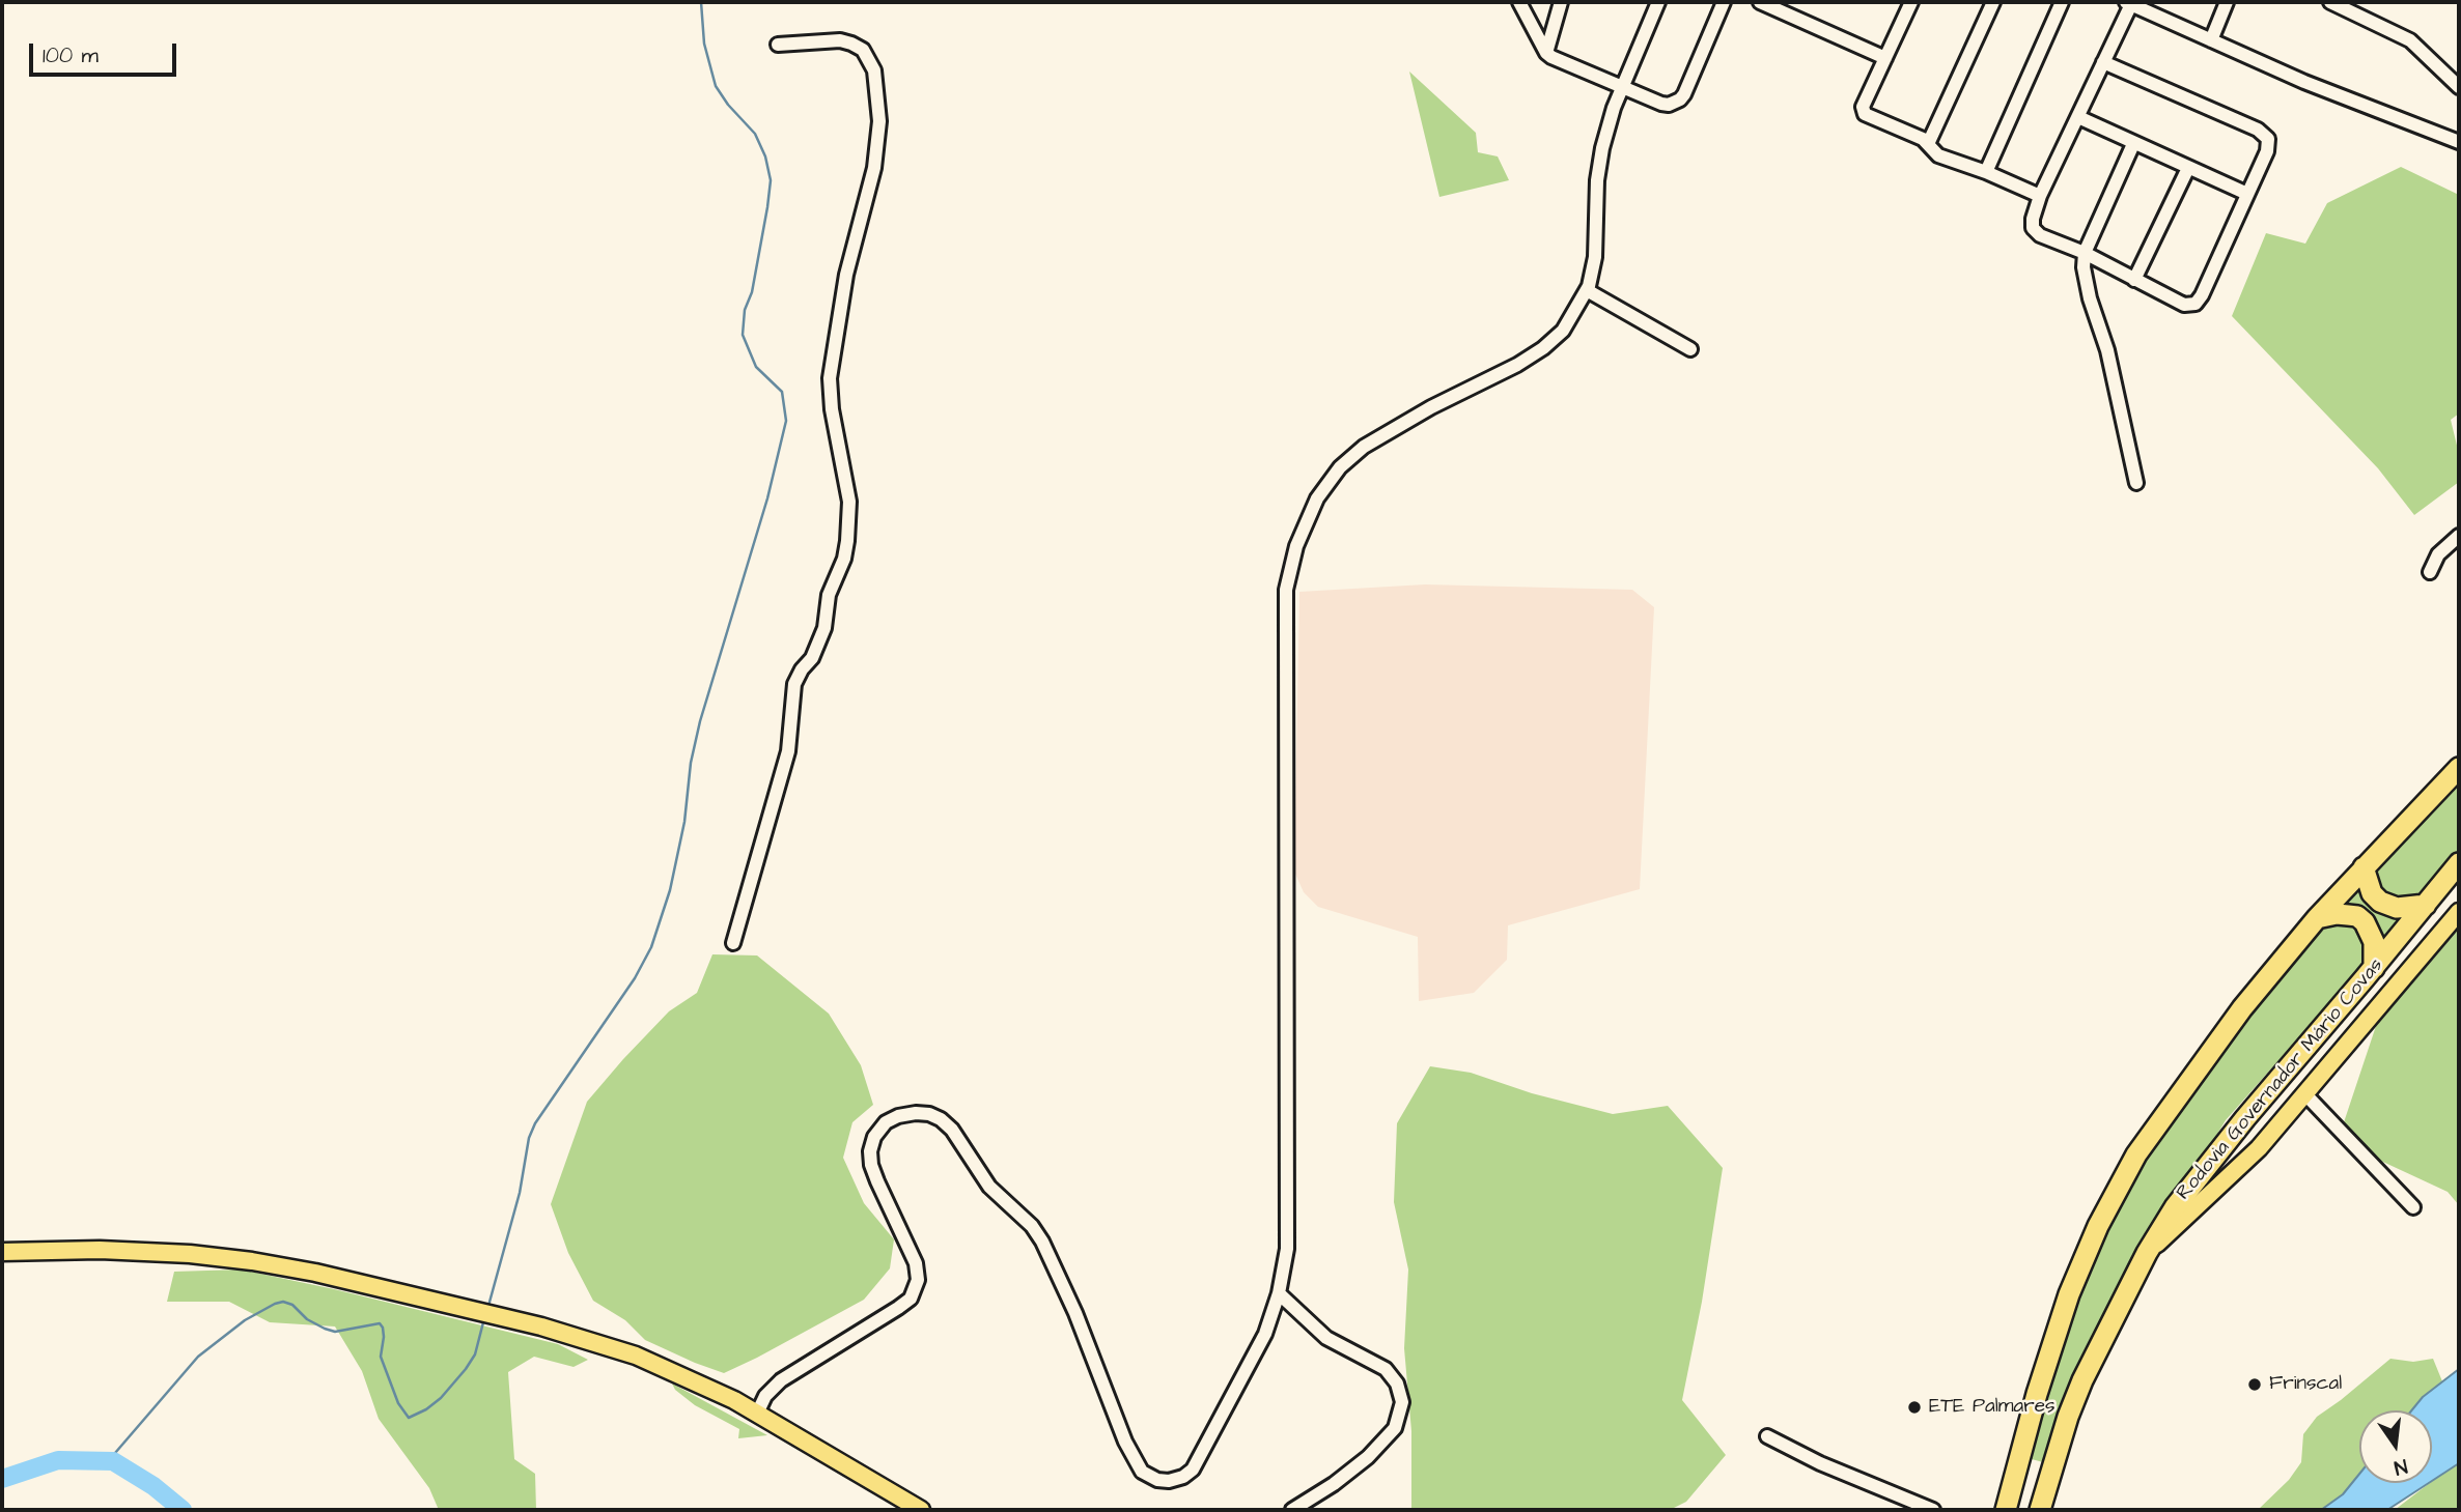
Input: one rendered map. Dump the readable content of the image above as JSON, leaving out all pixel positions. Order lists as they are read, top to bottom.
{
  "streets": {
    "highway": ["Rodovia Governador Mário Covas"]
  },
  "places": ["Frinscal", "ETE Palmares"],
  "scale_bar": "100 m",
  "north": "bottom"
}
